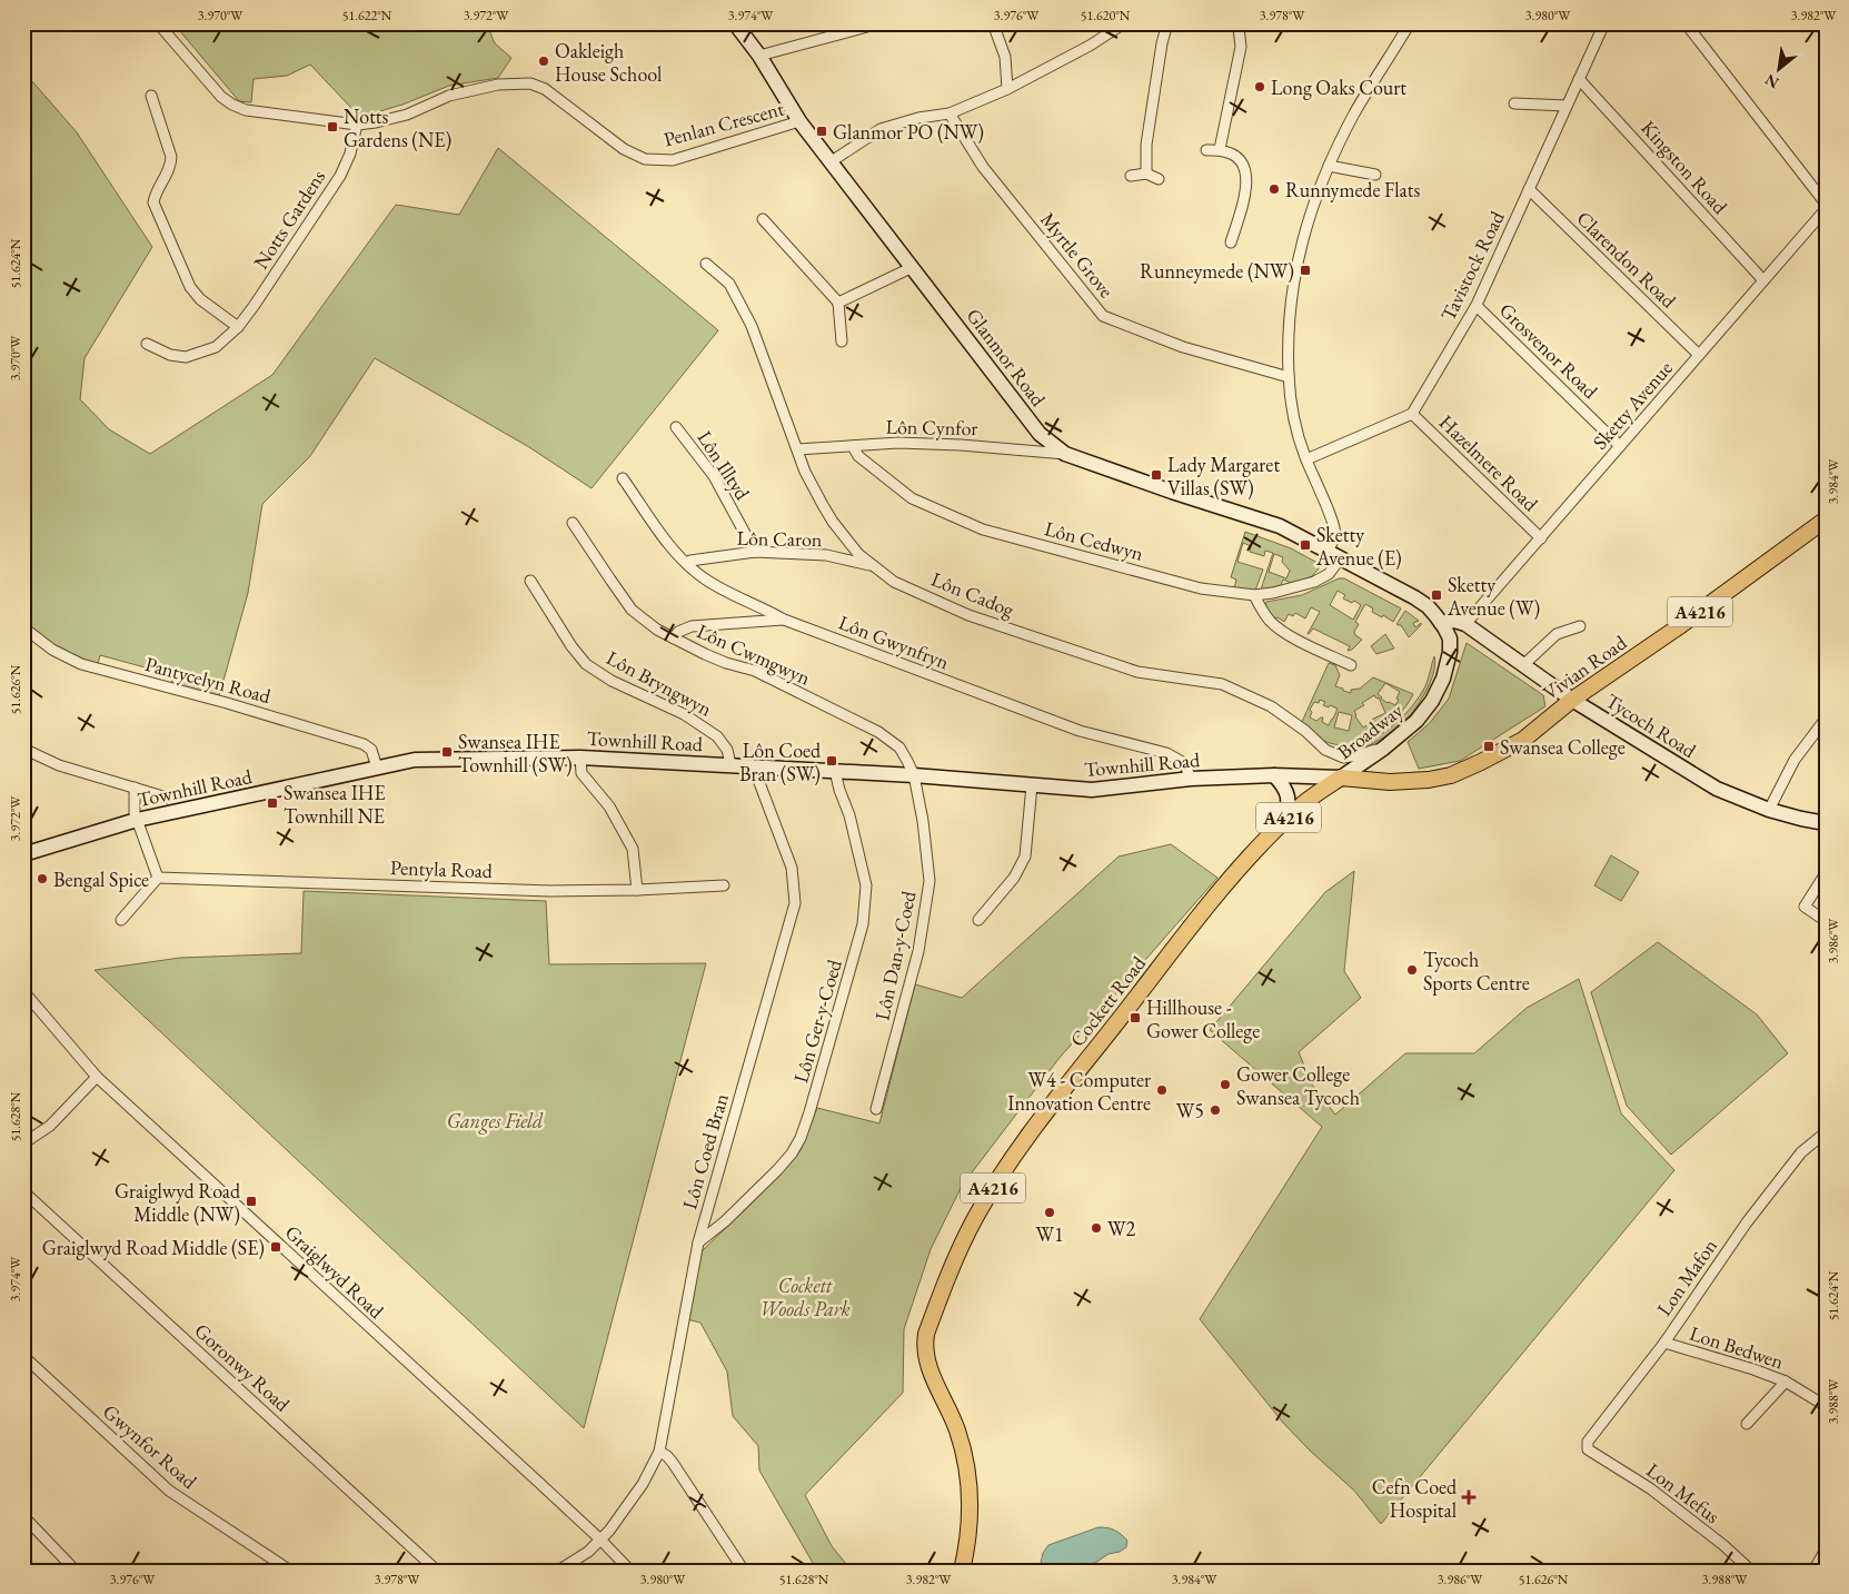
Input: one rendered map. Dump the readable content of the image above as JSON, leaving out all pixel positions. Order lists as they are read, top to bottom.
{
  "streets": {
    "main road": ["A4216", "Vivian Road", "Cockett Road"],
    "street": [
      "Penlan Crescent",
      "Kingston Road",
      "Notts Gardens",
      "Myrtle Grove",
      "Clarendon Road",
      "Tavistock Road",
      "Grosvenor Road",
      "Glanmor Road",
      "Sketty Avenue",
      "Lôn Cynfor",
      "Hazelmere Road",
      "Lôn Illtyd",
      "Lôn Caron",
      "Lôn Cedwyn",
      "Lôn Cadog",
      "Lôn Gwynfryn",
      "Lôn Cwmgwyn",
      "Pantycelyn Road",
      "Lôn Bryngwyn",
      "Tycoch Road",
      "Broadway",
      "Townhill Road",
      "Pentyla Road",
      "Lôn Dan-y-Coed",
      "Lôn Ger-y-Coed",
      "Lôn Coed Bran",
      "Graiglwyd Road",
      "Lon Mafon",
      "Lon Bedwen",
      "Goronwy Road",
      "Gwynfor Road",
      "Lon Mefus"
    ]
  },
  "crossings": [
    ["Penlan Crescent", "Notts Gardens"],
    ["Penlan Crescent", "Glanmor Road"],
    ["Kingston Road", "Tavistock Road"],
    ["Kingston Road", "Sketty Avenue"],
    ["Clarendon Road", "Tavistock Road"],
    ["Clarendon Road", "Sketty Avenue"],
    ["Tavistock Road", "Grosvenor Road"],
    ["Tavistock Road", "Hazelmere Road"],
    ["Grosvenor Road", "Sketty Avenue"],
    ["Glanmor Road", "Lôn Cynfor"],
    ["Glanmor Road", "Lôn Cedwyn"],
    ["Glanmor Road", "Broadway"],
    ["Sketty Avenue", "Hazelmere Road"],
    ["Sketty Avenue", "Tycoch Road"],
    ["Lôn Cynfor", "Lôn Cedwyn"],
    ["Lôn Cynfor", "Lôn Cadog"],
    ["Lôn Illtyd", "Lôn Caron"],
    ["Lôn Caron", "Lôn Cadog"],
    ["Lôn Caron", "Lôn Gwynfryn"],
    ["Lôn Cadog", "Broadway"],
    ["A4216", "Vivian Road"],
    ["A4216", "Cockett Road"],
    ["Lôn Gwynfryn", "Townhill Road"],
    ["Lôn Cwmgwyn", "Townhill Road"],
    ["Lôn Cwmgwyn", "Lôn Dan-y-Coed"],
    ["Vivian Road", "Tycoch Road"],
    ["Vivian Road", "Broadway"],
    ["Vivian Road", "Townhill Road"],
    ["Vivian Road", "Cockett Road"],
    ["Pantycelyn Road", "Townhill Road"],
    ["Lôn Bryngwyn", "Townhill Road"],
    ["Broadway", "Townhill Road"],
    ["Broadway", "Cockett Road"],
    ["Townhill Road", "Lôn Dan-y-Coed"],
    ["Townhill Road", "Cockett Road"],
    ["Townhill Road", "Lôn Ger-y-Coed"],
    ["Townhill Road", "Lôn Coed Bran"],
    ["Lôn Ger-y-Coed", "Lôn Coed Bran"],
    ["Lôn Coed Bran", "Graiglwyd Road"],
    ["Lon Mafon", "Lon Bedwen"],
    ["Lon Mafon", "Lon Mefus"]
  ],
  "parks": ["Ganges Field", "Cockett Woods Park"],
  "places": {
    "other": [
      "Oakleigh House School",
      "Long Oaks Court",
      "Runnymede Flats",
      "Bengal Spice",
      "Tycoch Sports Centre",
      "Gower College Swansea Tycoch",
      "W4 - Computer Innovation Centre",
      "W5",
      "W1",
      "W2"
    ],
    "transit": [
      "Notts Gardens (NE)",
      "Glanmor PO (NW)",
      "Runneymede (NW)",
      "Lady Margaret Villas (SW)",
      "Sketty Avenue (E)",
      "Sketty Avenue (W)",
      "Swansea College",
      "Swansea IHE Townhill (SW)",
      "Lôn Coed Bran (SW)",
      "Swansea IHE Townhill NE",
      "Hillhouse - Gower College",
      "Graiglwyd Road Middle (NW)",
      "Graiglwyd Road Middle (SE)"
    ],
    "health": ["Cefn Coed Hospital"]
  },
  "north": "bottom left",
  "coordinates": [
    "3.970°W",
    "51.622°N",
    "3.972°W",
    "3.974°W",
    "3.976°W",
    "51.620°N",
    "3.978°W",
    "3.980°W",
    "3.982°W",
    "51.624°N",
    "3.984°W",
    "51.626°N",
    "3.986°W",
    "51.628°N",
    "3.988°W"
  ]
}
